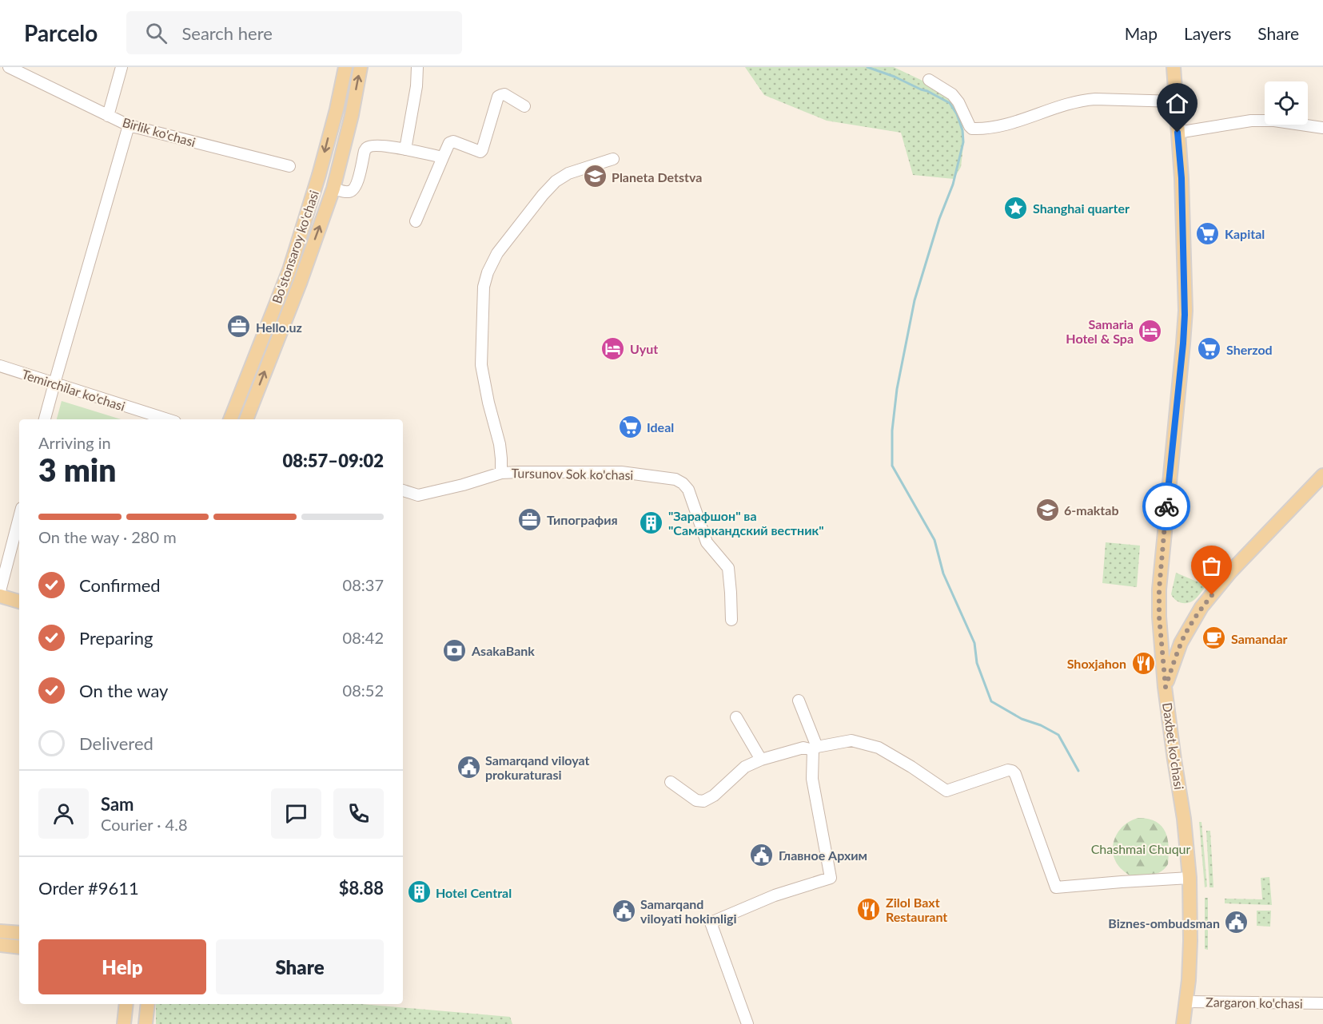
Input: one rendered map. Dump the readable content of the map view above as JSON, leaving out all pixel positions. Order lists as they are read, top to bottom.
{
  "streets": {
    "main road": ["Bo'stonsaroy ko'chasi", "Daxbet ko'chasi"],
    "street": [
      "Birlik ko'chasi",
      "Temirchilar ko'chasi",
      "Tursunov Sok ko'chasi",
      "Zargaron ko'chasi"
    ]
  },
  "crossings": [
    ["Daxbet ko'chasi", "Zargaron ko'chasi"]
  ],
  "parks": ["Chashmai Chuqur"],
  "places": {
    "school or university": ["Planeta Detstva", "6-maktab"],
    "place": ["Shanghai quarter"],
    "supermarket": ["Kapital", "Sherzod", "Ideal"],
    "office": ["Hello.uz", "Типография"],
    "hotel": ["Samaria Hotel & Spa", "Uyut"],
    "building": ["\"Зарафшон\" ва \"Самаркандский вестник\"", "Hotel Central"],
    "cafe": ["Samandar"],
    "bank": ["AsakaBank"],
    "restaurant": ["Shoxjahon", "Zilol Baxt Restaurant"],
    "public building": [
      "Samarqand viloyat prokuraturasi",
      "Главное Архим",
      "Samarqand viloyati hokimligi",
      "Biznes-ombudsman"
    ]
  },
  "page": {
    "header": "Parcelo",
    "search": "Search here",
    "nav": ["Map", "Layers", "Share"],
    "heading": ["3 min", "Arriving in", "08:57–09:02"],
    "panel": [
      "Sam",
      "Courier · 4.8",
      "Order #9611",
      "$8.88"
    ],
    "bar": "On the way · 280 m",
    "list": [
      ["Confirmed", "08:37"],
      ["Preparing", "08:42"],
      ["On the way", "08:52"],
      "Delivered"
    ],
    "buttons": ["Help", "Share"]
  }
}
